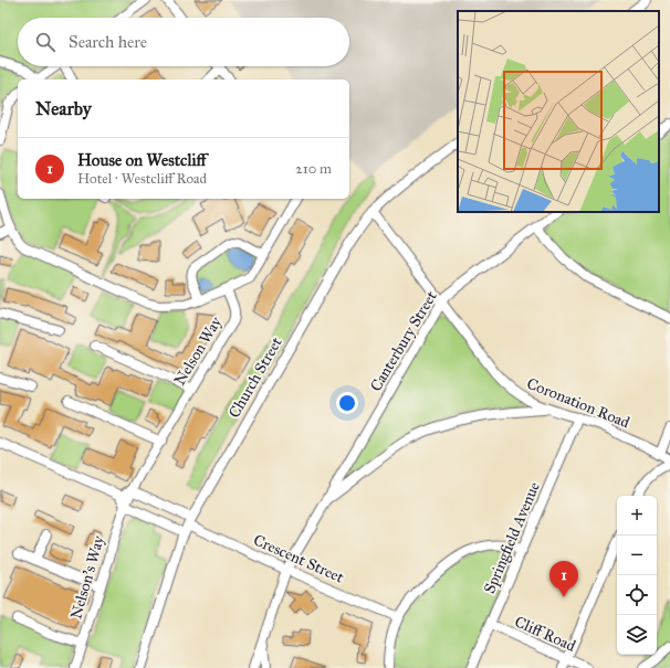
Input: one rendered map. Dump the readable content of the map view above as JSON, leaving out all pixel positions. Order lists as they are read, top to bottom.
{
  "streets": {
    "street": [
      "Canterbury Street",
      "Nelson Way",
      "Church Street",
      "Coronation Road",
      "Springfield Avenue",
      "Crescent Street",
      "Nelson’s Way",
      "Cliff Road"
    ]
  },
  "crossings": [
    ["Canterbury Street", "Coronation Road"],
    ["Canterbury Street", "Crescent Street"],
    ["Church Street", "Coronation Road"],
    ["Church Street", "Crescent Street"],
    ["Coronation Road", "Springfield Avenue"],
    ["Springfield Avenue", "Cliff Road"]
  ],
  "page": {
    "search": "Search here",
    "heading": "Nearby",
    "list": [
      {
        "mark": "1",
        "name": "House on Westcliff",
        "note": "Hotel · Westcliff Road",
        "value": "210 m"
      }
    ],
    "map_buttons": ["+", "−"],
    "pins": "1"
  }
}
